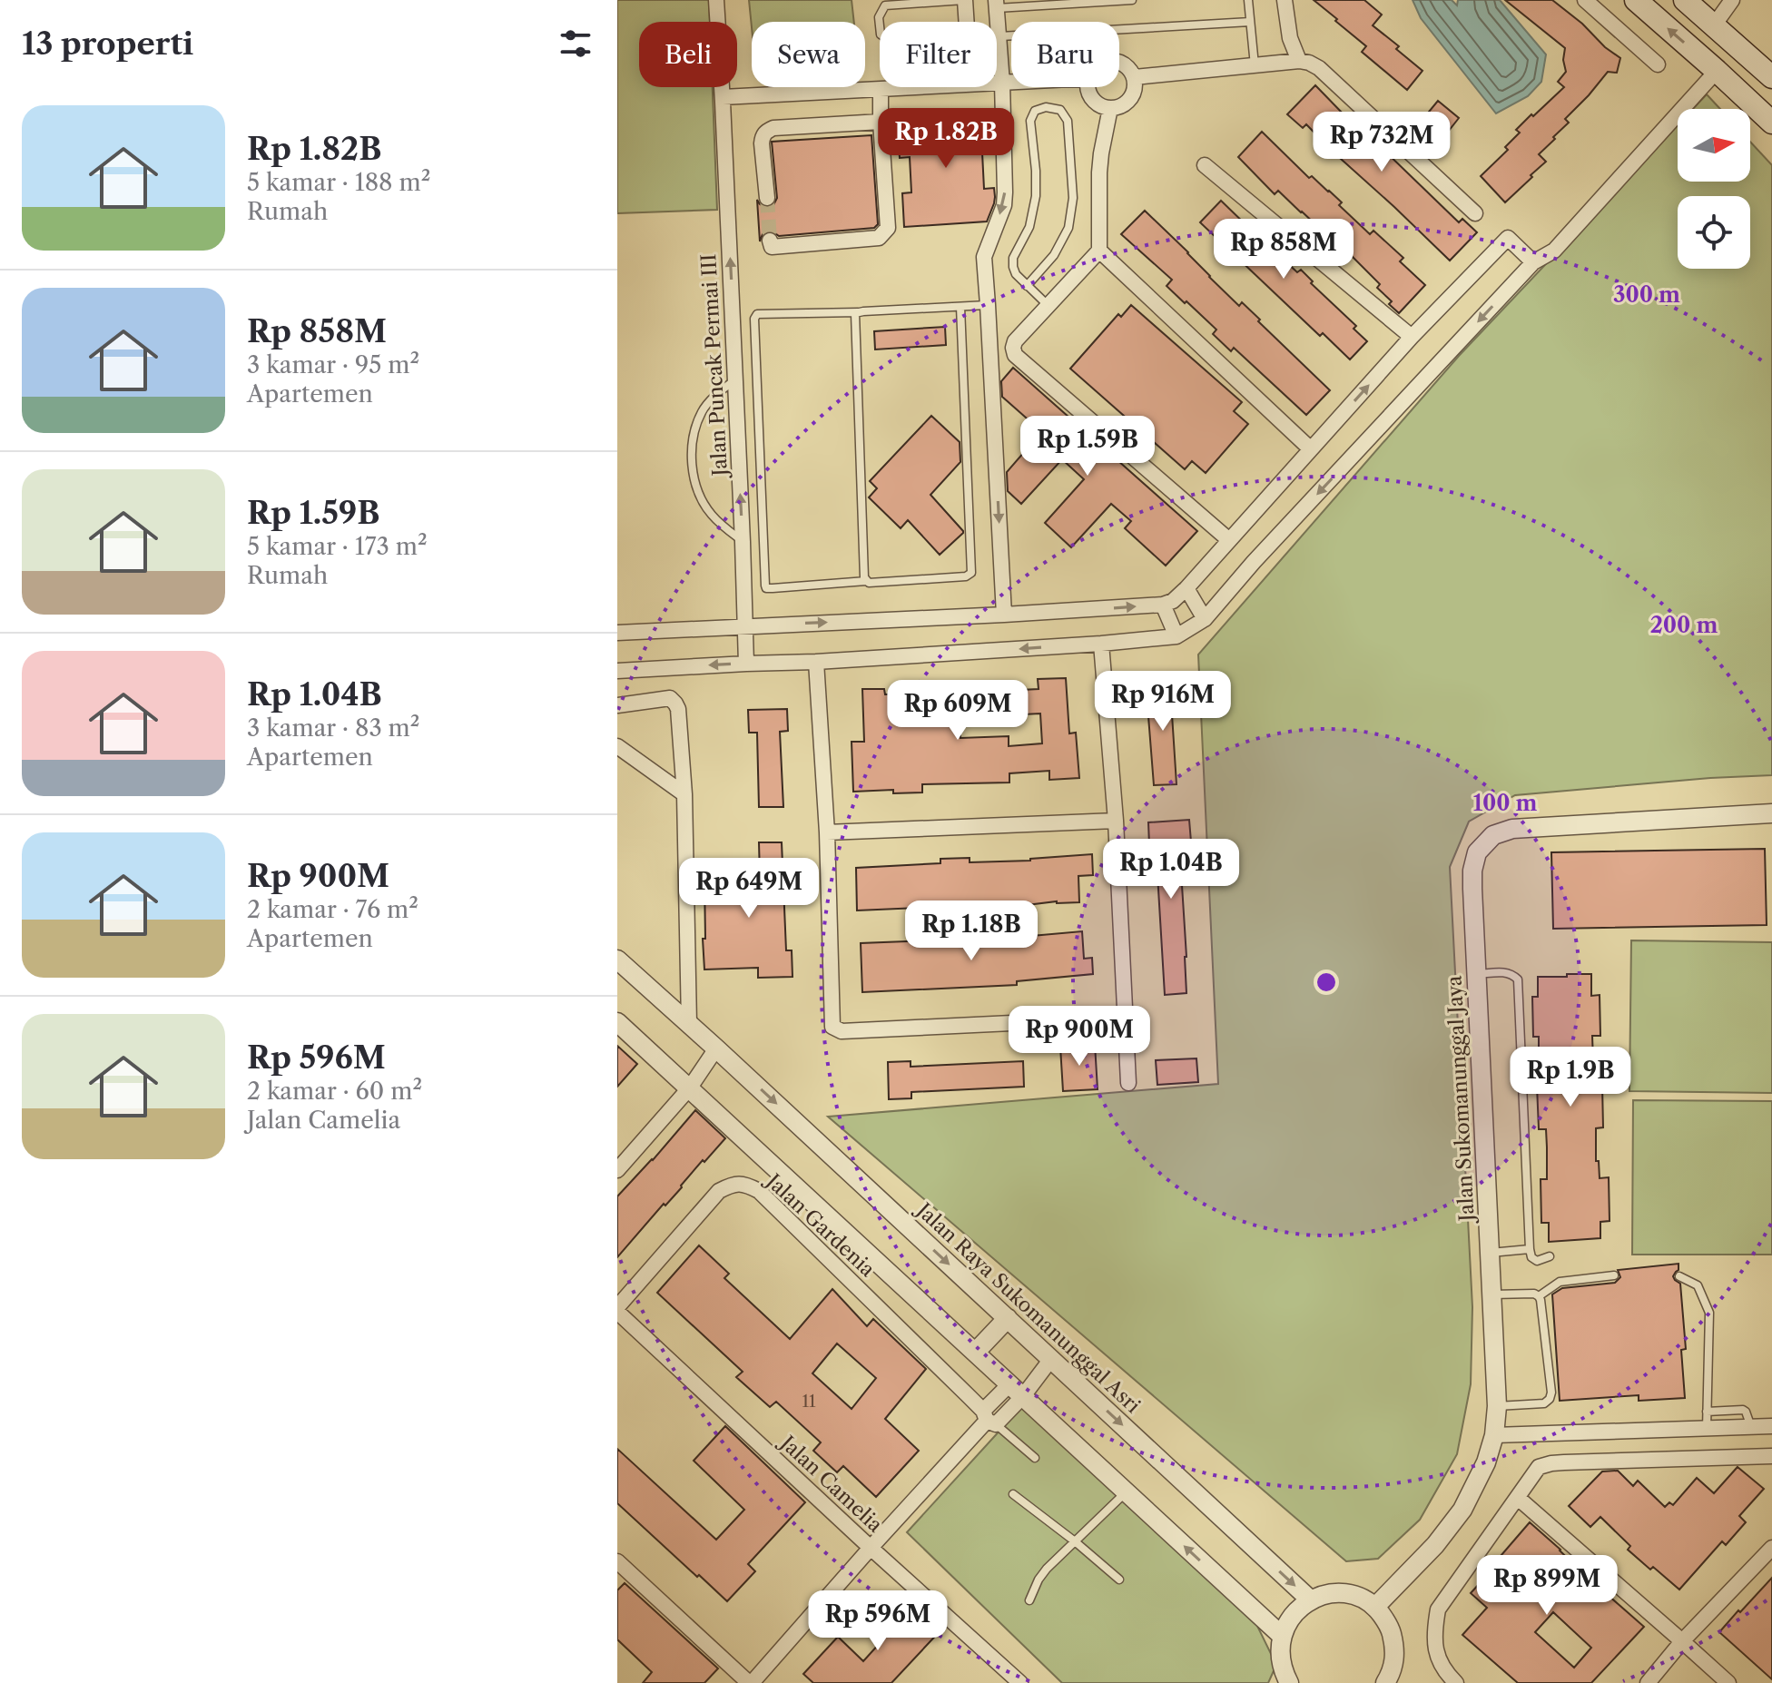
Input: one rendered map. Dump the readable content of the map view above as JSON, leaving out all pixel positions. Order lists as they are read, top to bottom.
{
  "streets": {
    "street": [
      "Jalan Puncak Permai III",
      "Jalan Sukomanunggal Jaya",
      "Jalan Gardenia",
      "Jalan Raya Sukomanunggal Asri",
      "Jalan Camelia"
    ]
  },
  "crossings": [
    ["Jalan Gardenia", "Jalan Camelia"]
  ],
  "one_way": ["Jalan Puncak Permai III"],
  "house_numbers": ["11"],
  "north": "right",
  "page": {
    "heading": "13 properti",
    "chip": [
      "Beli",
      "Sewa",
      "Filter",
      "Baru"
    ],
    "list": [
      {
        "name": "Rp 1.82B",
        "note": "5 kamar · 188 m² · Rumah"
      },
      {
        "name": "Rp 858M",
        "note": "3 kamar · 95 m² · Apartemen"
      },
      {
        "name": "Rp 1.59B",
        "note": "5 kamar · 173 m² · Rumah"
      },
      {
        "name": "Rp 1.04B",
        "note": "3 kamar · 83 m² · Apartemen"
      },
      {
        "name": "Rp 900M",
        "note": "2 kamar · 76 m² · Apartemen"
      },
      {
        "name": "Rp 596M",
        "note": "2 kamar · 60 m² · Jalan Camelia"
      }
    ],
    "price": [
      "Rp 1.82B",
      "Rp 732M",
      "Rp 858M",
      "Rp 1.59B",
      "Rp 916M",
      "Rp 609M",
      "Rp 1.04B",
      "Rp 649M",
      "Rp 1.18B",
      "Rp 900M",
      "Rp 1.9B",
      "Rp 899M",
      "Rp 596M"
    ]
  },
  "rings": ["300 m", "200 m", "100 m"]
}
